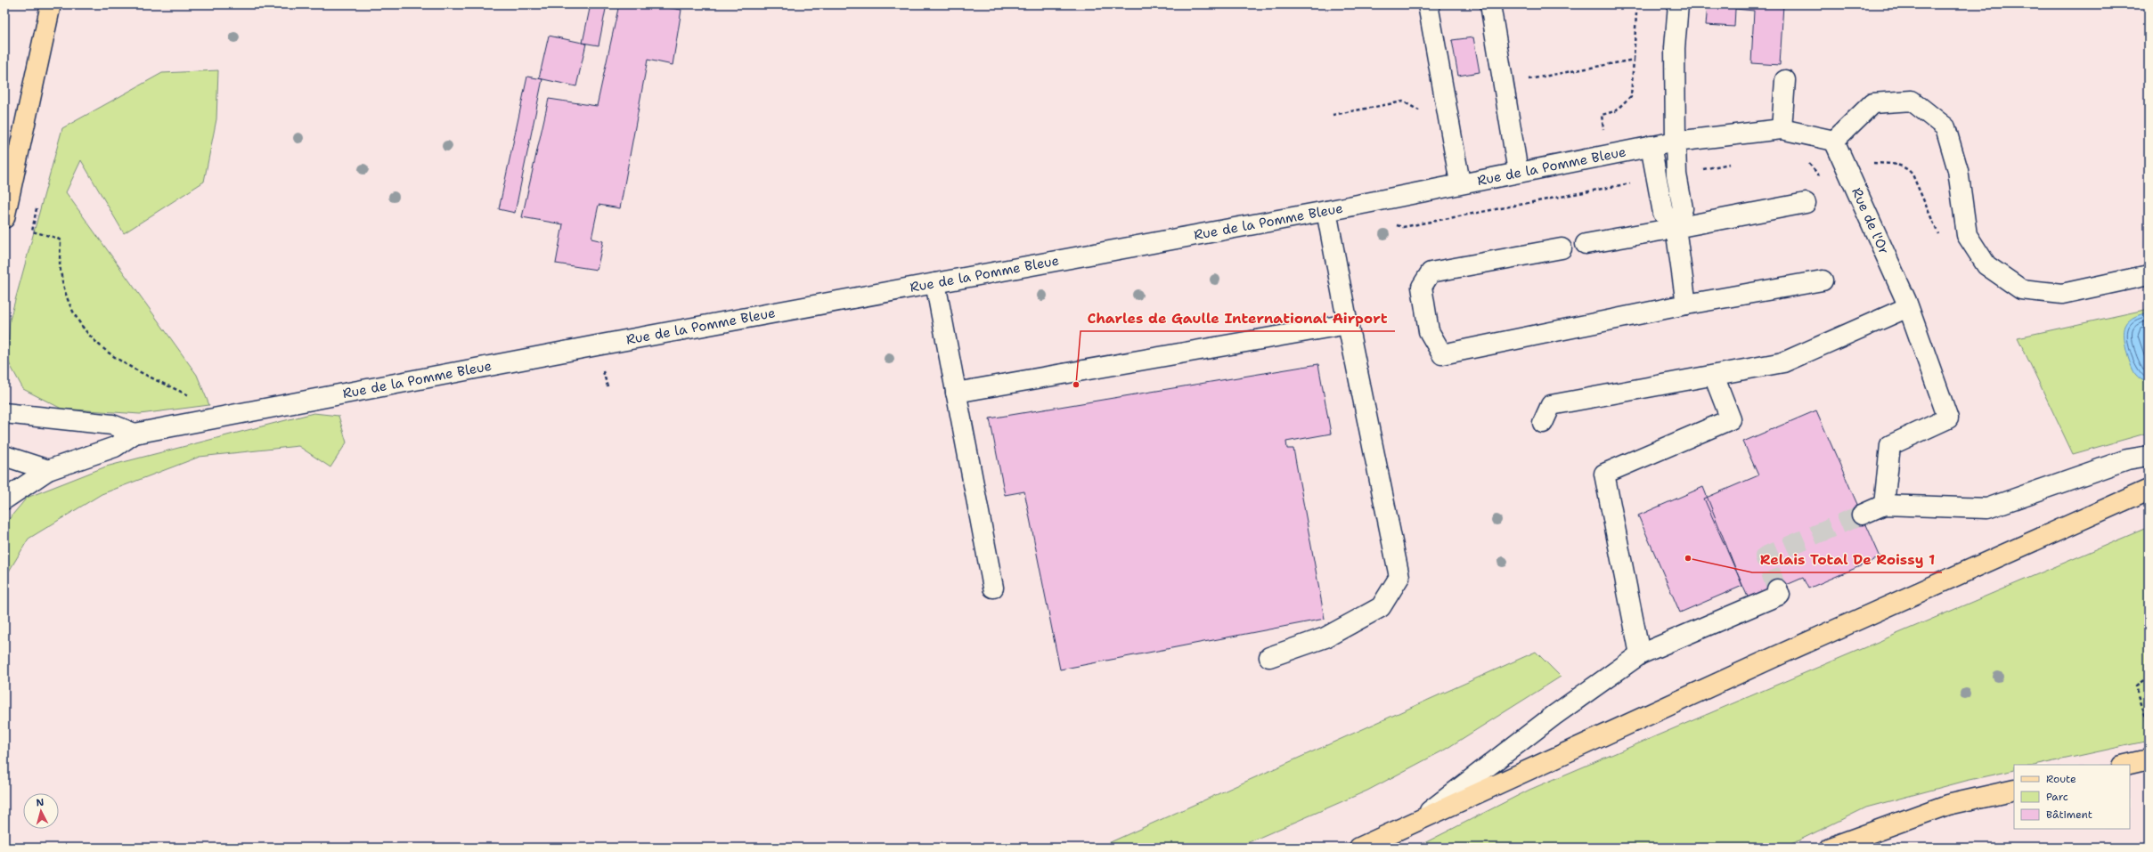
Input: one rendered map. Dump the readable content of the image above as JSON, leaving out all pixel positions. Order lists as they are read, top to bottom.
{
  "streets": {
    "street": ["Rue de la Pomme Bleue", "Rue de l'Or"]
  },
  "crossings": [
    ["Rue de la Pomme Bleue", "Rue de l'Or"]
  ],
  "places": ["Charles de Gaulle International Airport", "Relais Total De Roissy 1"],
  "legend": ["Route", "Parc", "Bâtiment"],
  "north": "top"
}
